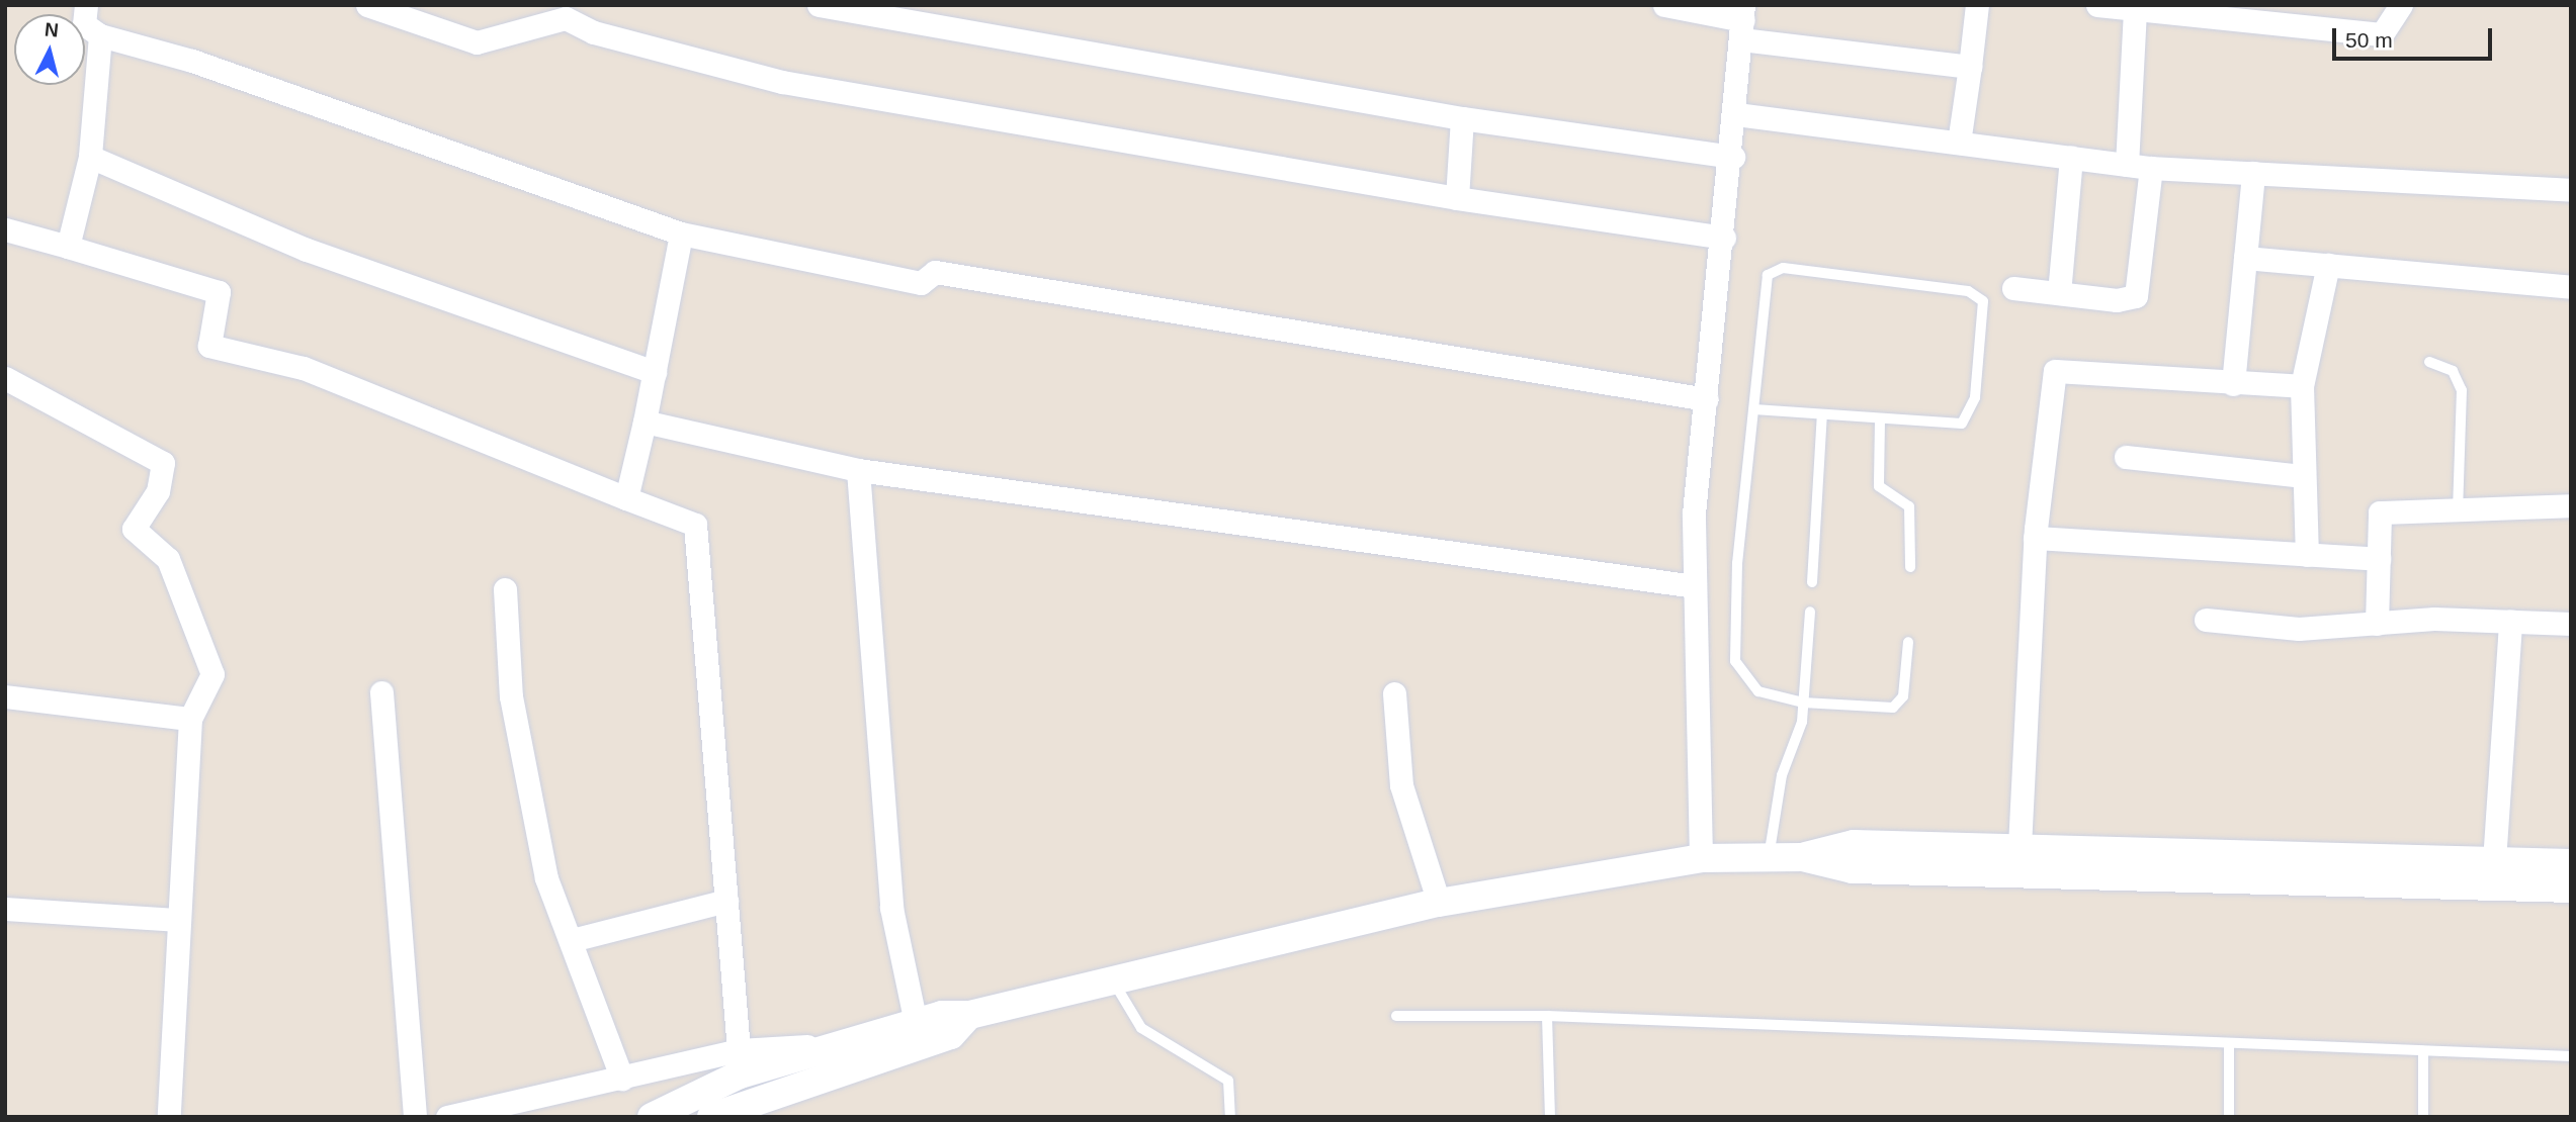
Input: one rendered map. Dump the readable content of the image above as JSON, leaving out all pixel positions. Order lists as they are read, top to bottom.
{
  "scale_bar": "50 m",
  "north": "top"
}
